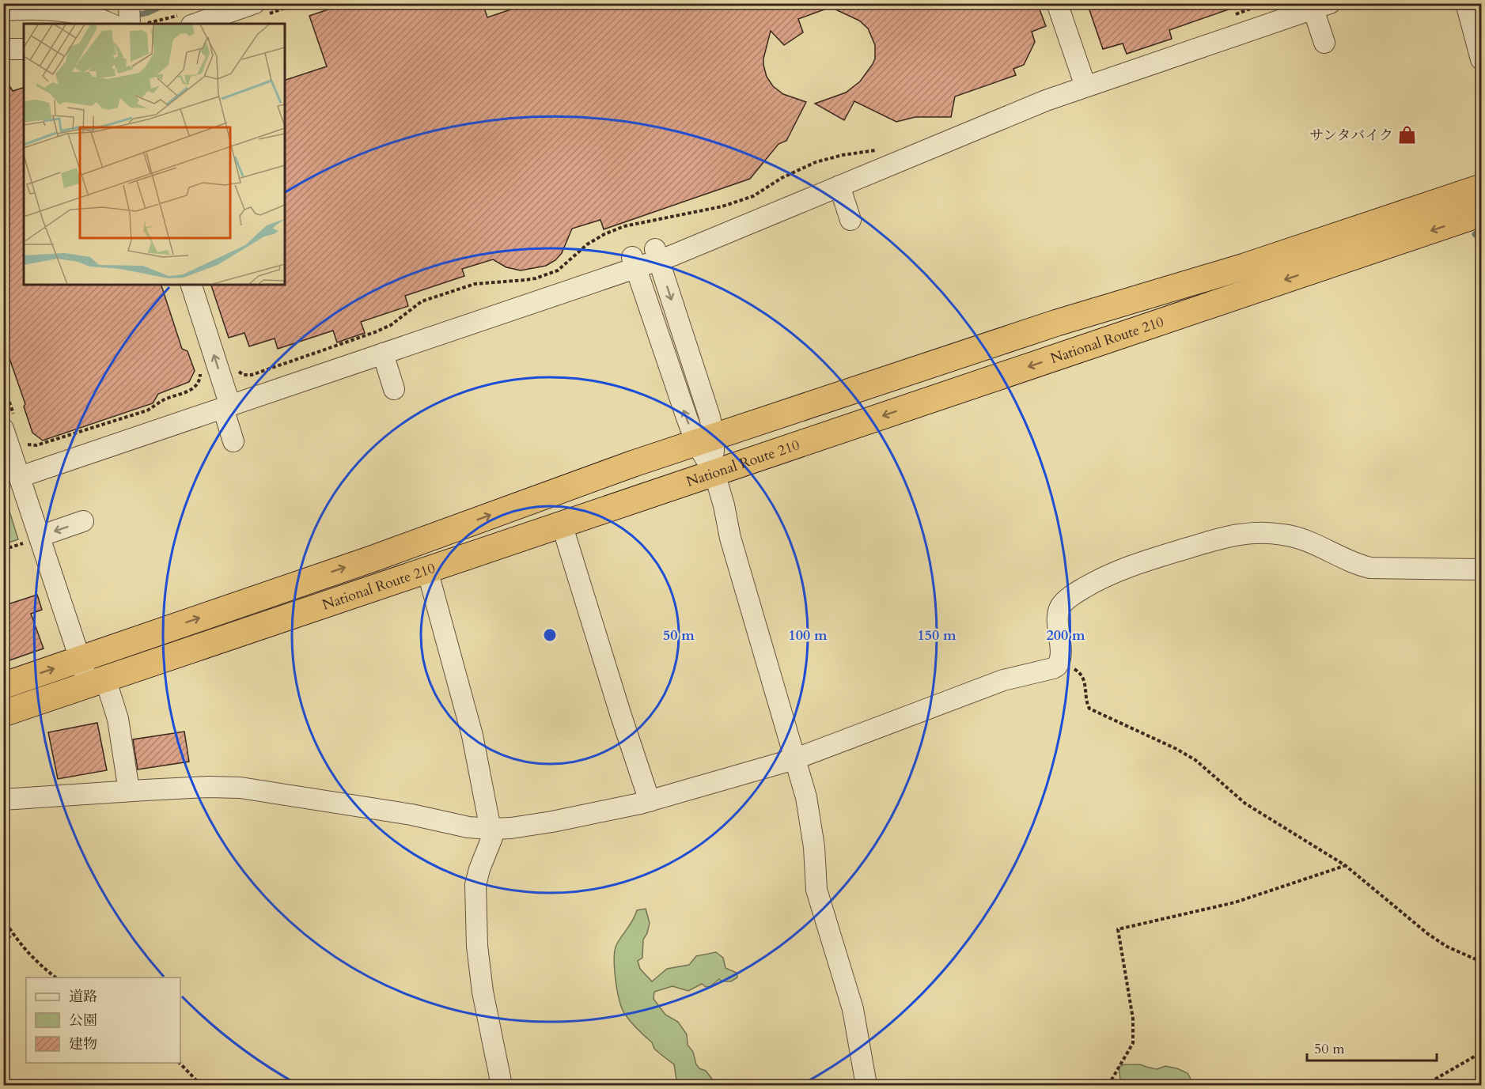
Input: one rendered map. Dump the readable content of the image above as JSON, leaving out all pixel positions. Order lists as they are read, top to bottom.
{
  "streets": {
    "highway": ["National Route 210"]
  },
  "places": {
    "shop": ["サンタバイク"]
  },
  "legend": ["道路", "公園", "建物"],
  "scale_bar": "50 m",
  "rings": [
    "50 m",
    "100 m",
    "150 m",
    "200 m"
  ]
}
